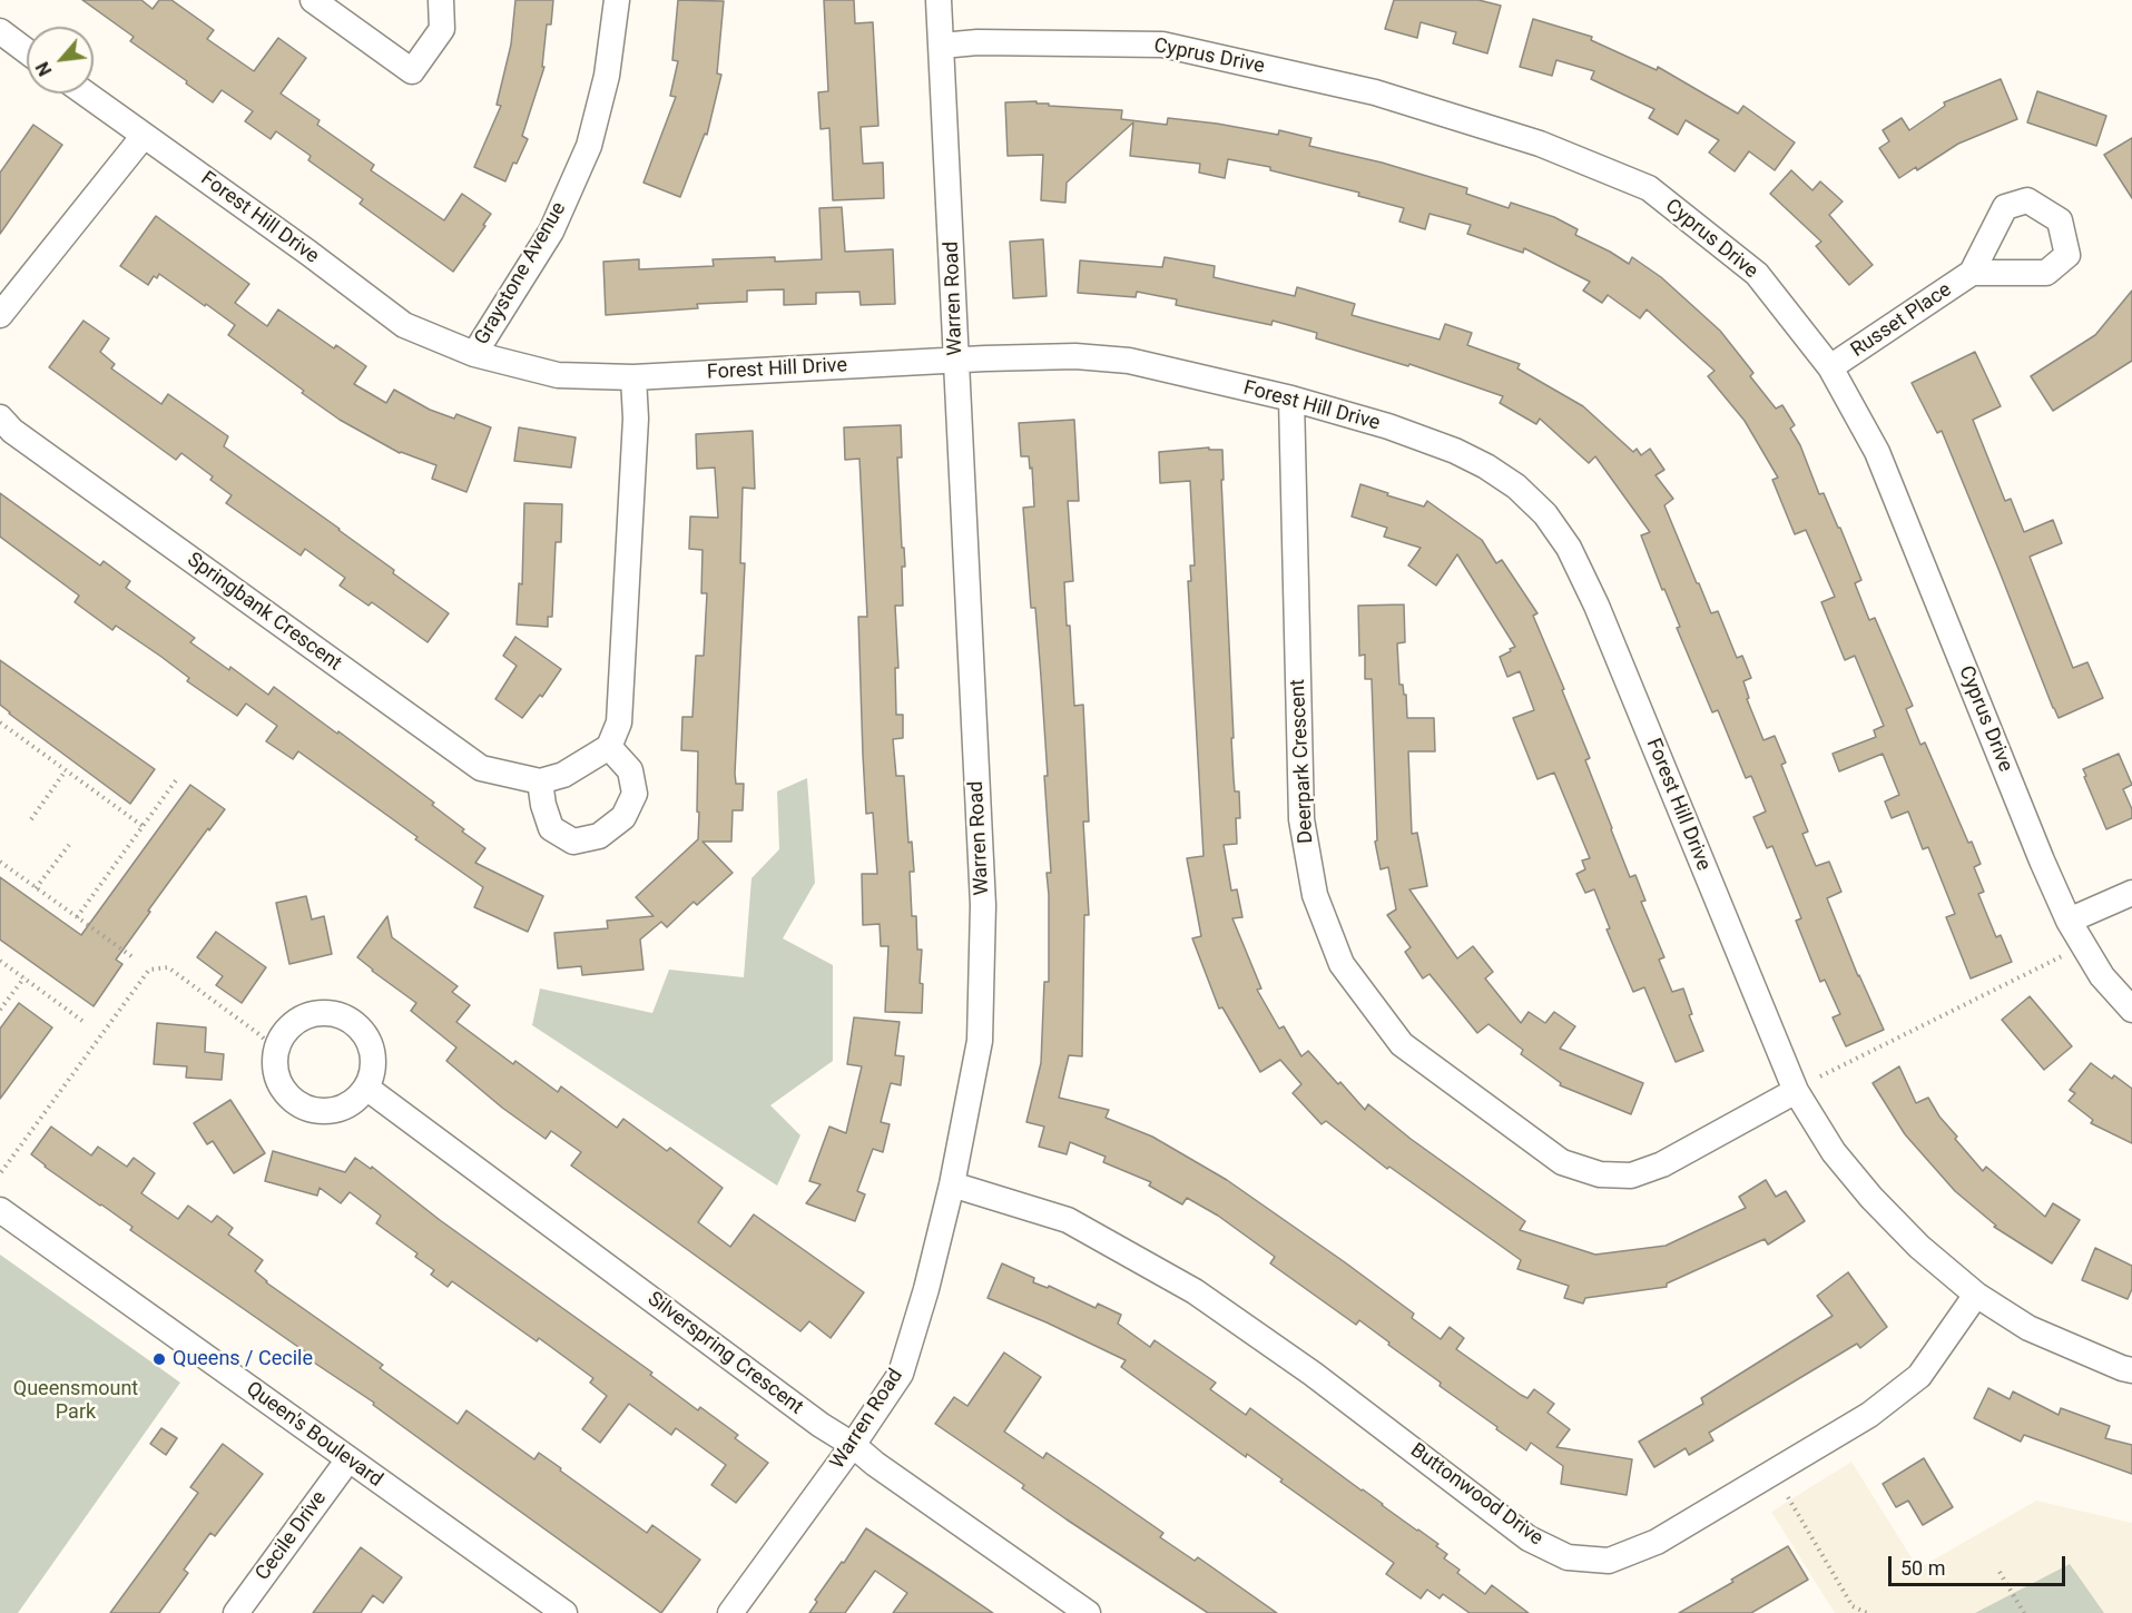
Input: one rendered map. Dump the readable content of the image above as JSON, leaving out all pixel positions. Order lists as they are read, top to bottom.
{
  "streets": {
    "street": [
      "Cyprus Drive",
      "Forest Hill Drive",
      "Graystone Avenue",
      "Warren Road",
      "Russet Place",
      "Springbank Crescent",
      "Deerpark Crescent",
      "Silverspring Crescent",
      "Queen's Boulevard",
      "Buttonwood Drive",
      "Cecile Drive"
    ]
  },
  "crossings": [
    ["Cyprus Drive", "Warren Road"],
    ["Cyprus Drive", "Russet Place"],
    ["Forest Hill Drive", "Graystone Avenue"],
    ["Forest Hill Drive", "Warren Road"],
    ["Forest Hill Drive", "Deerpark Crescent"],
    ["Forest Hill Drive", "Buttonwood Drive"],
    ["Warren Road", "Silverspring Crescent"],
    ["Warren Road", "Buttonwood Drive"],
    ["Queen's Boulevard", "Cecile Drive"]
  ],
  "parks": ["Queensmount Park"],
  "places": ["Queens / Cecile"],
  "scale_bar": "50 m",
  "north": "bottom left"
}
